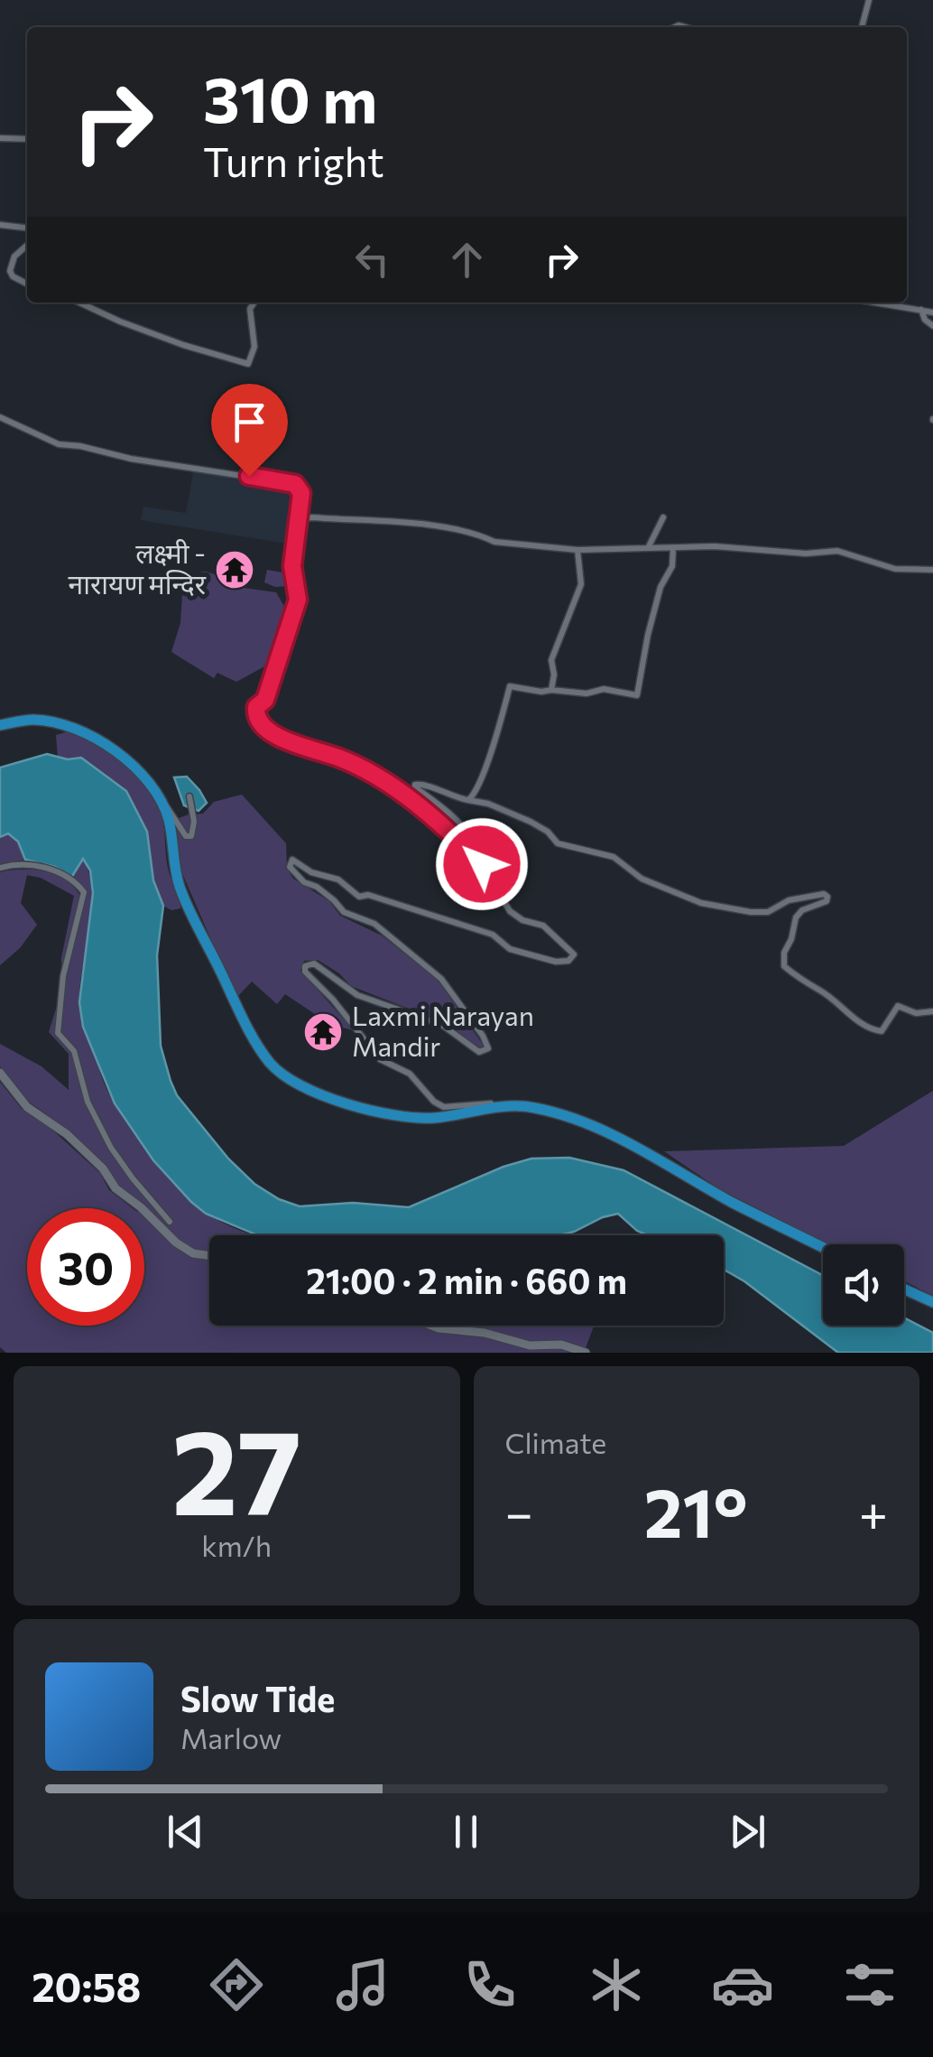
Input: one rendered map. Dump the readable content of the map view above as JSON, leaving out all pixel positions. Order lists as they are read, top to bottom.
{
  "places": {
    "temple": ["लक्ष्मी - नारायण मन्दिर", "Laxmi Narayan Mandir"]
  },
  "page": {
    "turn": ["310 m", "Turn right"],
    "limit": "30",
    "trip": "21:00 · 2 min · 660 m",
    "tile": [
      ["27", "km/h"],
      "Climate"
    ],
    "heat": ["−", "21°", "+"],
    "song": ["Slow Tide", "Marlow"],
    "tabs": "20:58"
  }
}
